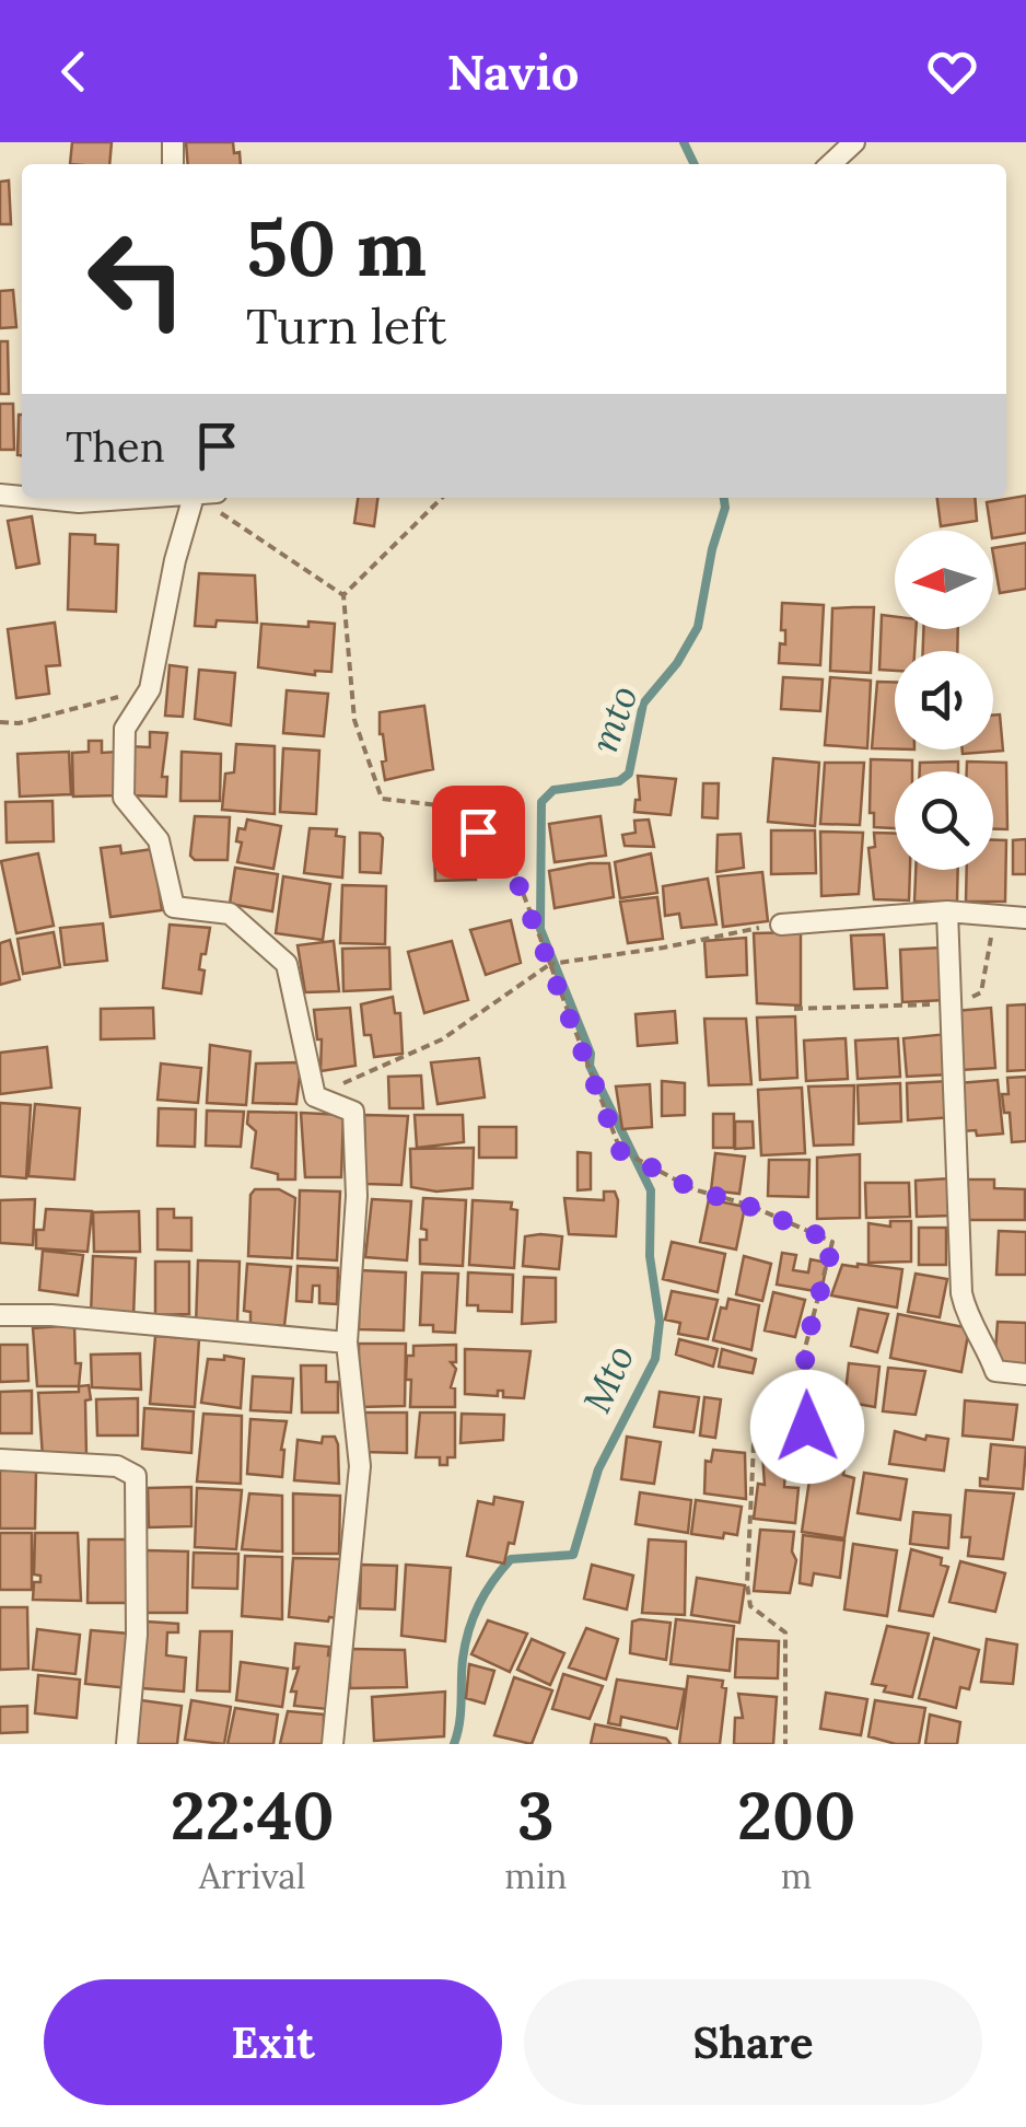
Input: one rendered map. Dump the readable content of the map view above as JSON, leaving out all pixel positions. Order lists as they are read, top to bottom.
{
  "water": ["mto", "Mto"],
  "north": "left",
  "page": {
    "header": "Navio",
    "turn": ["50 m", "Turn left"],
    "then": "Then",
    "eta": [
      "22:40",
      "Arrival",
      "3",
      "min",
      "200",
      "m"
    ],
    "buttons": ["Exit", "Share"]
  }
}
